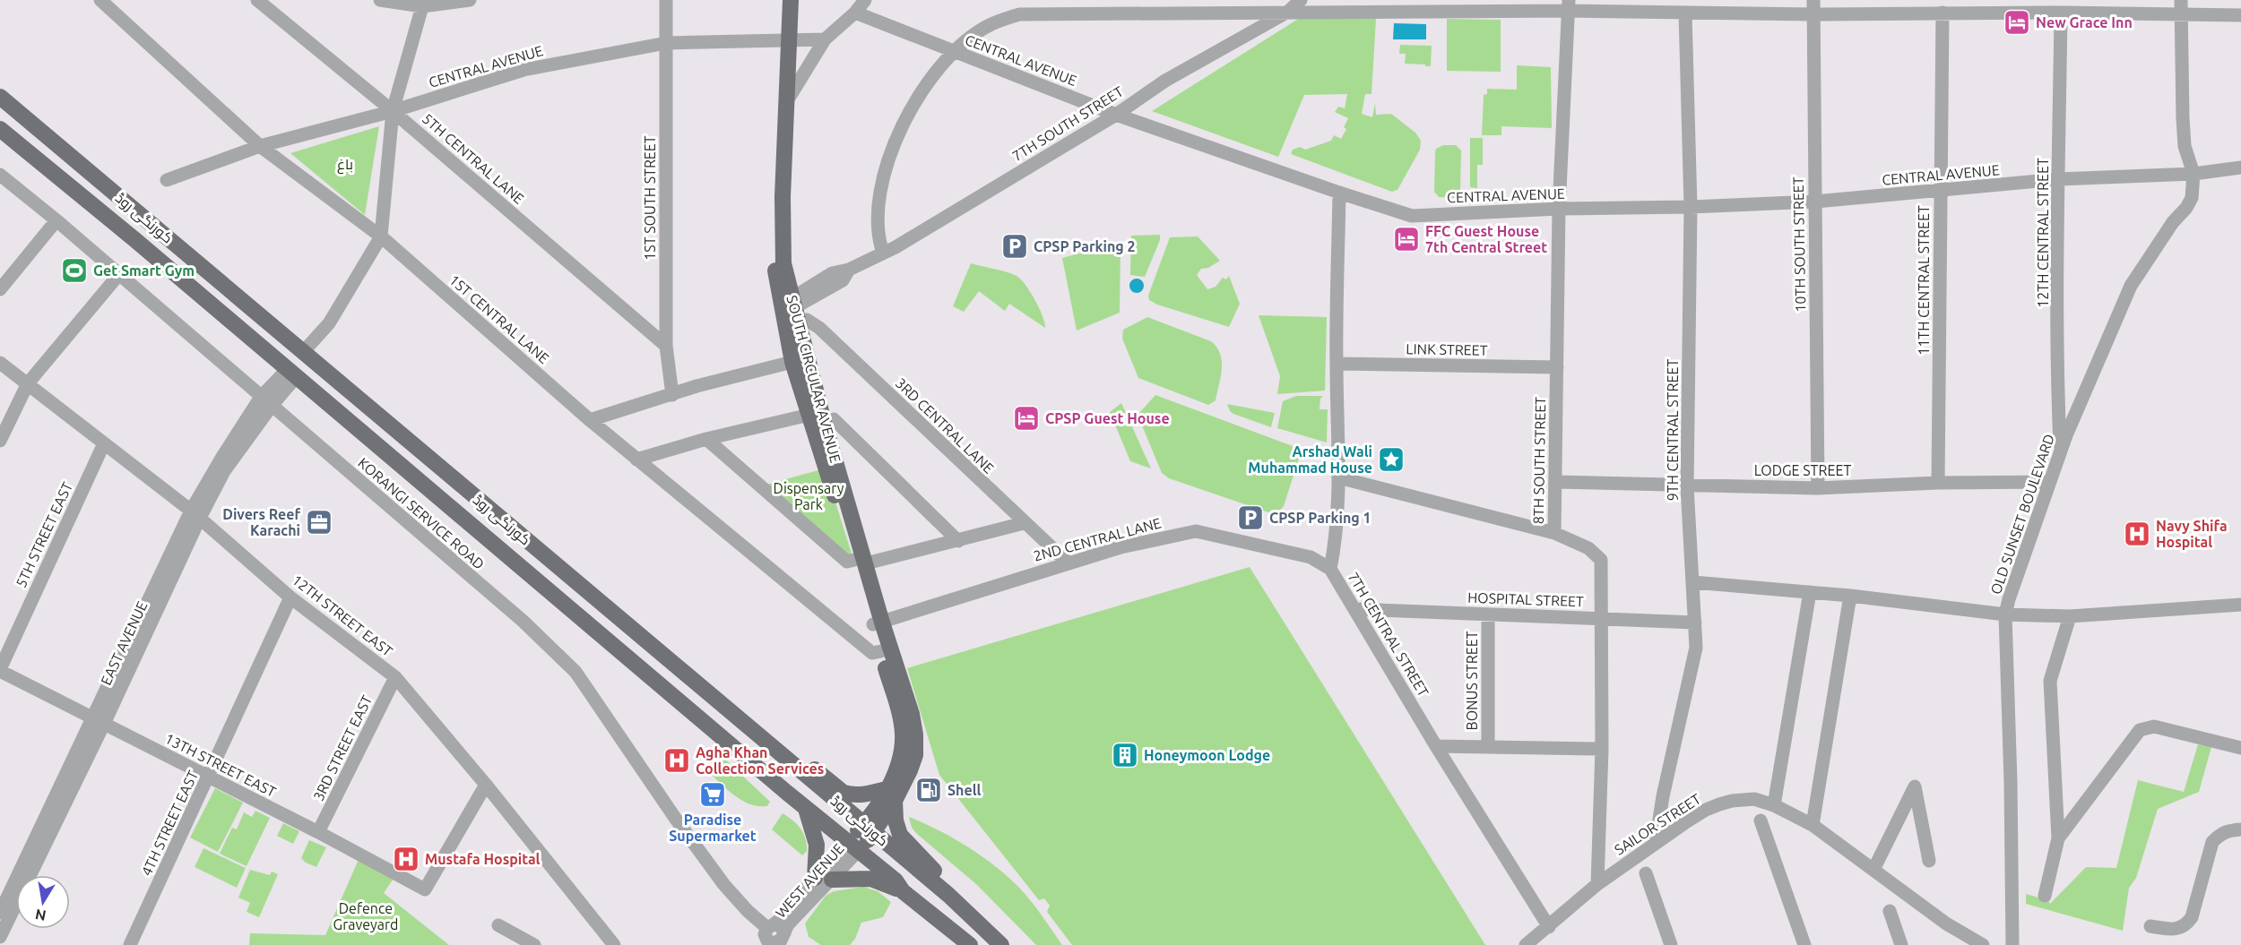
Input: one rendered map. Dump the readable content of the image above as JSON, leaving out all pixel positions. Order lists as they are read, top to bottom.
{
  "streets": {
    "main road": ["کورنگی روڈ", "SOUTH CIRCULAR AVENUE"],
    "street": [
      "CENTRAL AVENUE",
      "7TH SOUTH STREET",
      "5TH CENTRAL LANE",
      "1ST SOUTH STREET",
      "12TH CENTRAL STREET",
      "10TH SOUTH STREET",
      "11TH CENTRAL STREET",
      "1ST CENTRAL LANE",
      "LINK STREET",
      "3RD CENTRAL LANE",
      "9TH CENTRAL STREET",
      "8TH SOUTH STREET",
      "LODGE STREET",
      "KORANGI SERVICE ROAD",
      "OLD SUNSET BOULEVARD",
      "5TH STREET EAST",
      "2ND CENTRAL LANE",
      "HOSPITAL STREET",
      "12TH STREET EAST",
      "7TH CENTRAL STREET",
      "EAST AVENUE",
      "BONUS STREET",
      "3RD STREET EAST",
      "13TH STREET EAST",
      "4TH STREET EAST",
      "SAILOR STREET",
      "WEST AVENUE"
    ]
  },
  "crossings": [
    ["CENTRAL AVENUE", "7TH SOUTH STREET"],
    ["CENTRAL AVENUE", "5TH CENTRAL LANE"],
    ["CENTRAL AVENUE", "1ST SOUTH STREET"],
    ["CENTRAL AVENUE", "12TH CENTRAL STREET"],
    ["CENTRAL AVENUE", "10TH SOUTH STREET"],
    ["CENTRAL AVENUE", "11TH CENTRAL STREET"],
    ["CENTRAL AVENUE", "1ST CENTRAL LANE"],
    ["CENTRAL AVENUE", "SOUTH CIRCULAR AVENUE"],
    ["CENTRAL AVENUE", "9TH CENTRAL STREET"],
    ["CENTRAL AVENUE", "8TH SOUTH STREET"],
    ["CENTRAL AVENUE", "OLD SUNSET BOULEVARD"],
    ["CENTRAL AVENUE", "7TH CENTRAL STREET"],
    ["7TH SOUTH STREET", "SOUTH CIRCULAR AVENUE"],
    ["7TH SOUTH STREET", "3RD CENTRAL LANE"],
    ["5TH CENTRAL LANE", "1ST SOUTH STREET"],
    ["کورنگی روڈ", "SOUTH CIRCULAR AVENUE"],
    ["کورنگی روڈ", "EAST AVENUE"],
    ["کورنگی روڈ", "WEST AVENUE"],
    ["12TH CENTRAL STREET", "OLD SUNSET BOULEVARD"],
    ["10TH SOUTH STREET", "LODGE STREET"],
    ["11TH CENTRAL STREET", "LODGE STREET"],
    ["1ST CENTRAL LANE", "SOUTH CIRCULAR AVENUE"],
    ["LINK STREET", "8TH SOUTH STREET"],
    ["LINK STREET", "7TH CENTRAL STREET"],
    ["SOUTH CIRCULAR AVENUE", "3RD CENTRAL LANE"],
    ["SOUTH CIRCULAR AVENUE", "2ND CENTRAL LANE"],
    ["SOUTH CIRCULAR AVENUE", "WEST AVENUE"],
    ["3RD CENTRAL LANE", "2ND CENTRAL LANE"],
    ["9TH CENTRAL STREET", "LODGE STREET"],
    ["9TH CENTRAL STREET", "HOSPITAL STREET"],
    ["9TH CENTRAL STREET", "SAILOR STREET"],
    ["8TH SOUTH STREET", "LODGE STREET"],
    ["8TH SOUTH STREET", "HOSPITAL STREET"],
    ["8TH SOUTH STREET", "BONUS STREET"],
    ["8TH SOUTH STREET", "SAILOR STREET"],
    ["LODGE STREET", "OLD SUNSET BOULEVARD"],
    ["KORANGI SERVICE ROAD", "EAST AVENUE"],
    ["KORANGI SERVICE ROAD", "WEST AVENUE"],
    ["5TH STREET EAST", "12TH STREET EAST"],
    ["5TH STREET EAST", "13TH STREET EAST"],
    ["2ND CENTRAL LANE", "7TH CENTRAL STREET"],
    ["HOSPITAL STREET", "7TH CENTRAL STREET"],
    ["HOSPITAL STREET", "BONUS STREET"],
    ["12TH STREET EAST", "EAST AVENUE"],
    ["12TH STREET EAST", "3RD STREET EAST"],
    ["12TH STREET EAST", "13TH STREET EAST"],
    ["12TH STREET EAST", "4TH STREET EAST"],
    ["7TH CENTRAL STREET", "BONUS STREET"],
    ["7TH CENTRAL STREET", "SAILOR STREET"],
    ["EAST AVENUE", "13TH STREET EAST"],
    ["3RD STREET EAST", "13TH STREET EAST"],
    ["13TH STREET EAST", "4TH STREET EAST"]
  ],
  "parks": ["باغ", "Dispensary Park", "Defence Graveyard"],
  "places": {
    "hotel": ["New Grace Inn", "FFC Guest House 7th Central Street", "CPSP Guest House"],
    "parking": ["CPSP Parking 2", "CPSP Parking 1"],
    "sports": ["Get Smart Gym"],
    "place": ["Arshad Wali Muhammad House"],
    "office": ["Divers Reef Karachi"],
    "hospital": ["Navy Shifa Hospital", "Agha Khan Collection Services", "Mustafa Hospital"],
    "building": ["Honeymoon Lodge"],
    "fuel station": ["Shell"],
    "supermarket": ["Paradise Supermarket"]
  },
  "north": "bottom"
}
